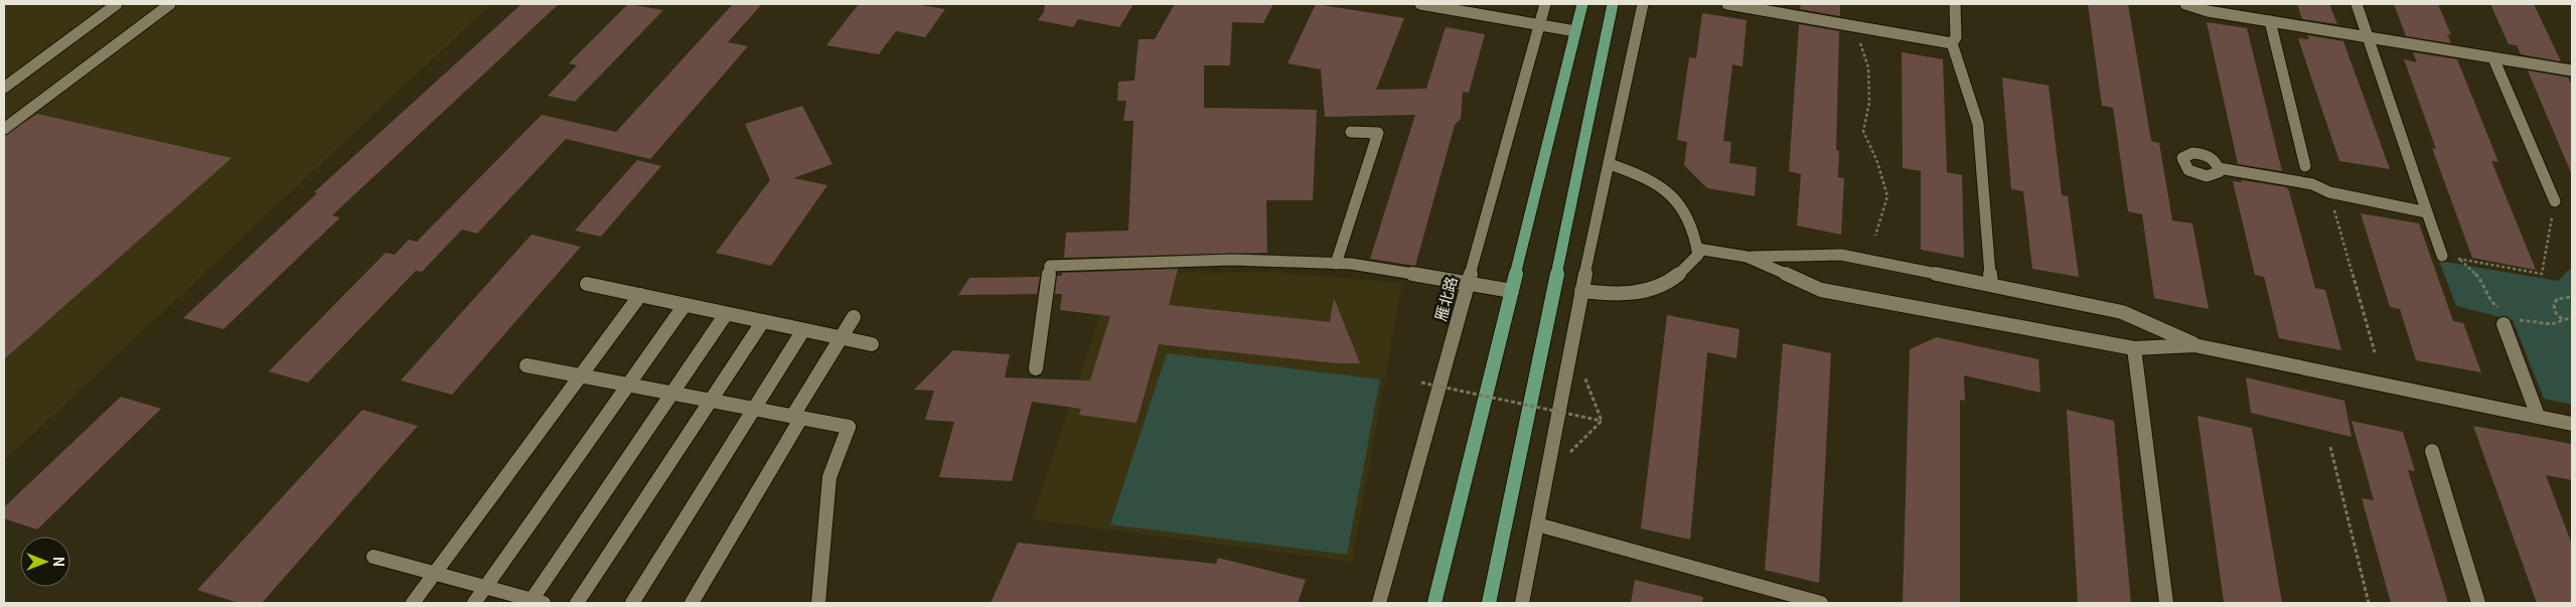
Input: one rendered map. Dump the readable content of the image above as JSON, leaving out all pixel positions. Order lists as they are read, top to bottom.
{
  "streets": {
    "street": ["雁北路"]
  },
  "north": "right"
}
